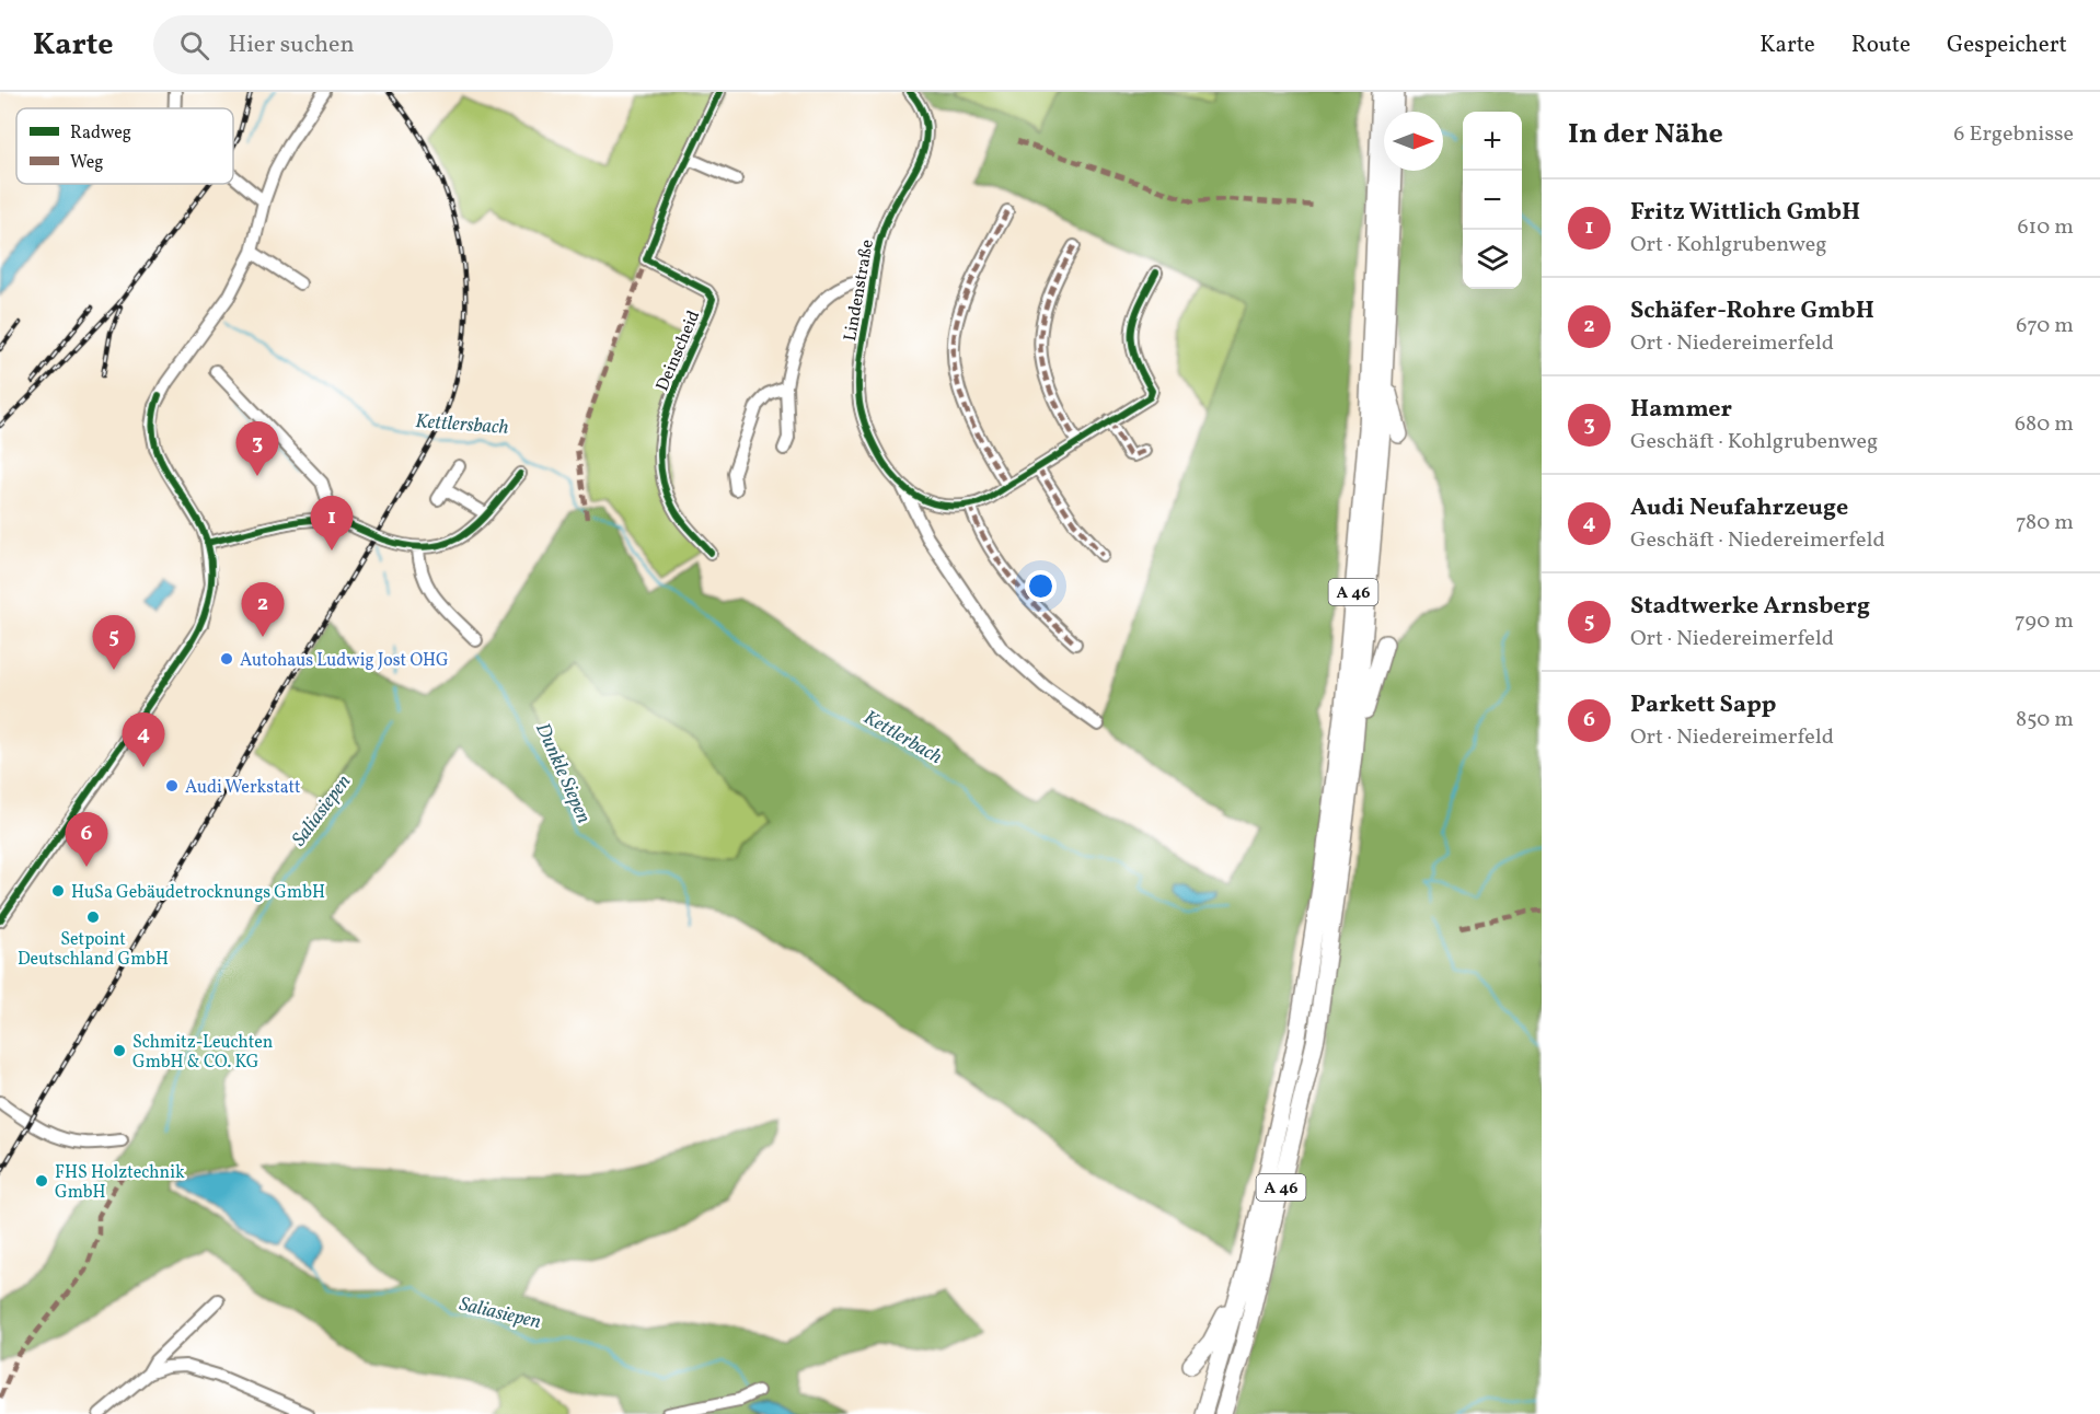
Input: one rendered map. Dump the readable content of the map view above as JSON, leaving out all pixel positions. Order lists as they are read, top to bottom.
{
  "streets": {
    "highway": ["A 46"],
    "street": ["Lindenstraße", "Deinscheid"]
  },
  "water": [
    "Kettlersbach",
    "Kettlerbach",
    "Dunkle Siepen",
    "Saliasiepen"
  ],
  "places": [
    "Autohaus Ludwig Jost OHG",
    "Audi Werkstatt",
    "HuSa Gebäudetrocknungs GmbH",
    "Setpoint Deutschland GmbH",
    "Schmitz-Leuchten GmbH & CO. KG",
    "FHS Holztechnik GmbH"
  ],
  "legend": ["Radweg", "Weg"],
  "north": "right",
  "page": {
    "header": "Karte",
    "search": "Hier suchen",
    "nav": ["Karte", "Route", "Gespeichert"],
    "heading": ["In der Nähe", "6 Ergebnisse"],
    "map_buttons": ["+", "−"],
    "list": [
      {
        "mark": "1",
        "name": "Fritz Wittlich GmbH",
        "note": "Ort · Kohlgrubenweg",
        "value": "610 m"
      },
      {
        "mark": "2",
        "name": "Schäfer-Rohre GmbH",
        "note": "Ort · Niedereimerfeld",
        "value": "670 m"
      },
      {
        "mark": "3",
        "name": "Hammer",
        "note": "Geschäft · Kohlgrubenweg",
        "value": "680 m"
      },
      {
        "mark": "4",
        "name": "Audi Neufahrzeuge",
        "note": "Geschäft · Niedereimerfeld",
        "value": "780 m"
      },
      {
        "mark": "5",
        "name": "Stadtwerke Arnsberg",
        "note": "Ort · Niedereimerfeld",
        "value": "790 m"
      },
      {
        "mark": "6",
        "name": "Parkett Sapp",
        "note": "Ort · Niedereimerfeld",
        "value": "850 m"
      }
    ],
    "pins": [
      "3",
      "1",
      "2",
      "5",
      "4",
      "6"
    ]
  }
}
